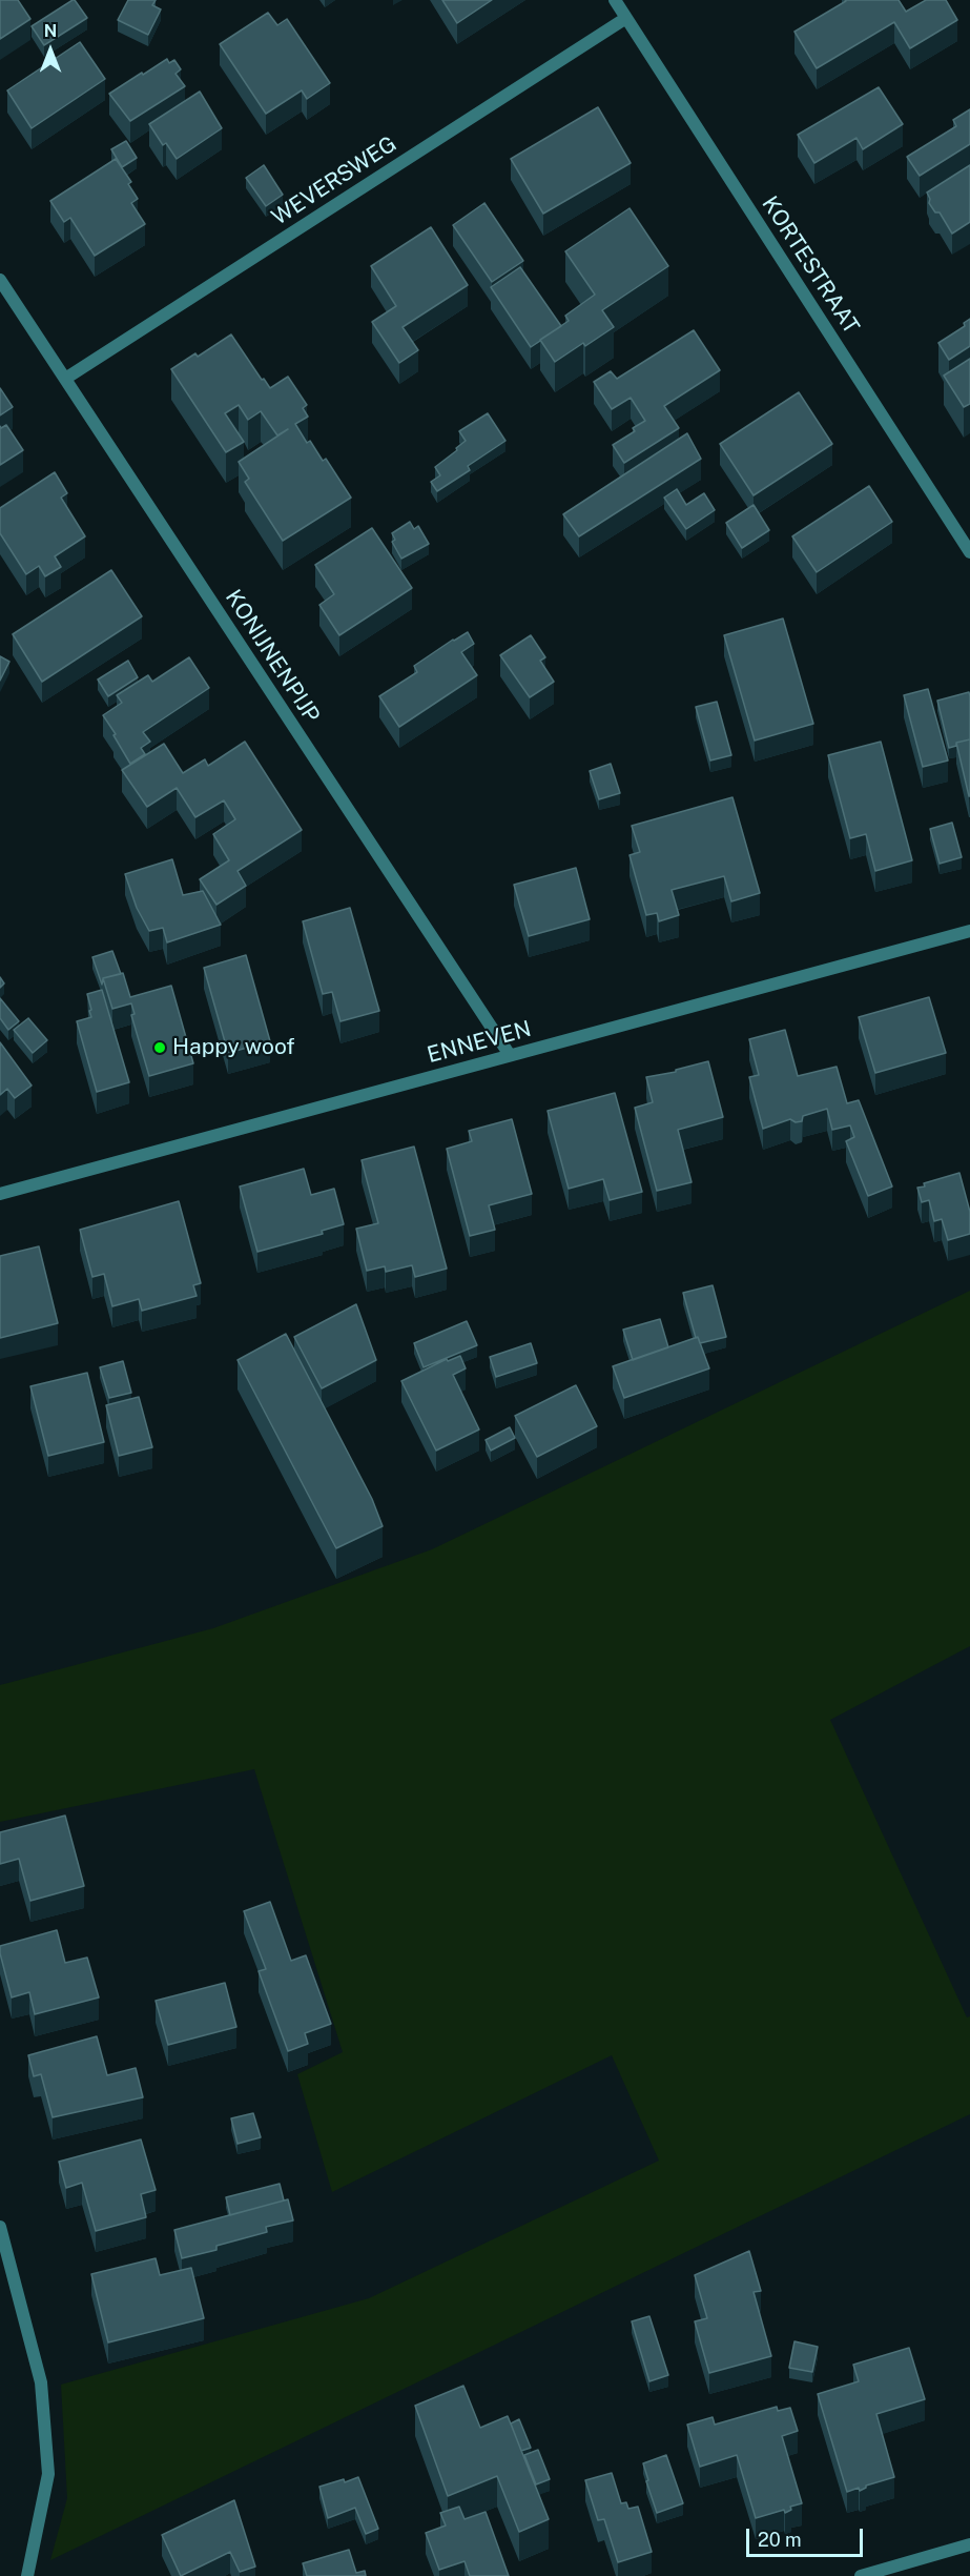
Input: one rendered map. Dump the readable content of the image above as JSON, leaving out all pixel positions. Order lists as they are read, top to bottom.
{
  "streets": {
    "street": [
      "WEVERSWEG",
      "KORTESTRAAT",
      "KONIJNENPIJP",
      "ENNEVEN"
    ]
  },
  "crossings": [
    ["WEVERSWEG", "KORTESTRAAT"],
    ["WEVERSWEG", "KONIJNENPIJP"],
    ["KONIJNENPIJP", "ENNEVEN"]
  ],
  "places": ["Happy woof"],
  "scale_bar": "20 m",
  "north": "top"
}
